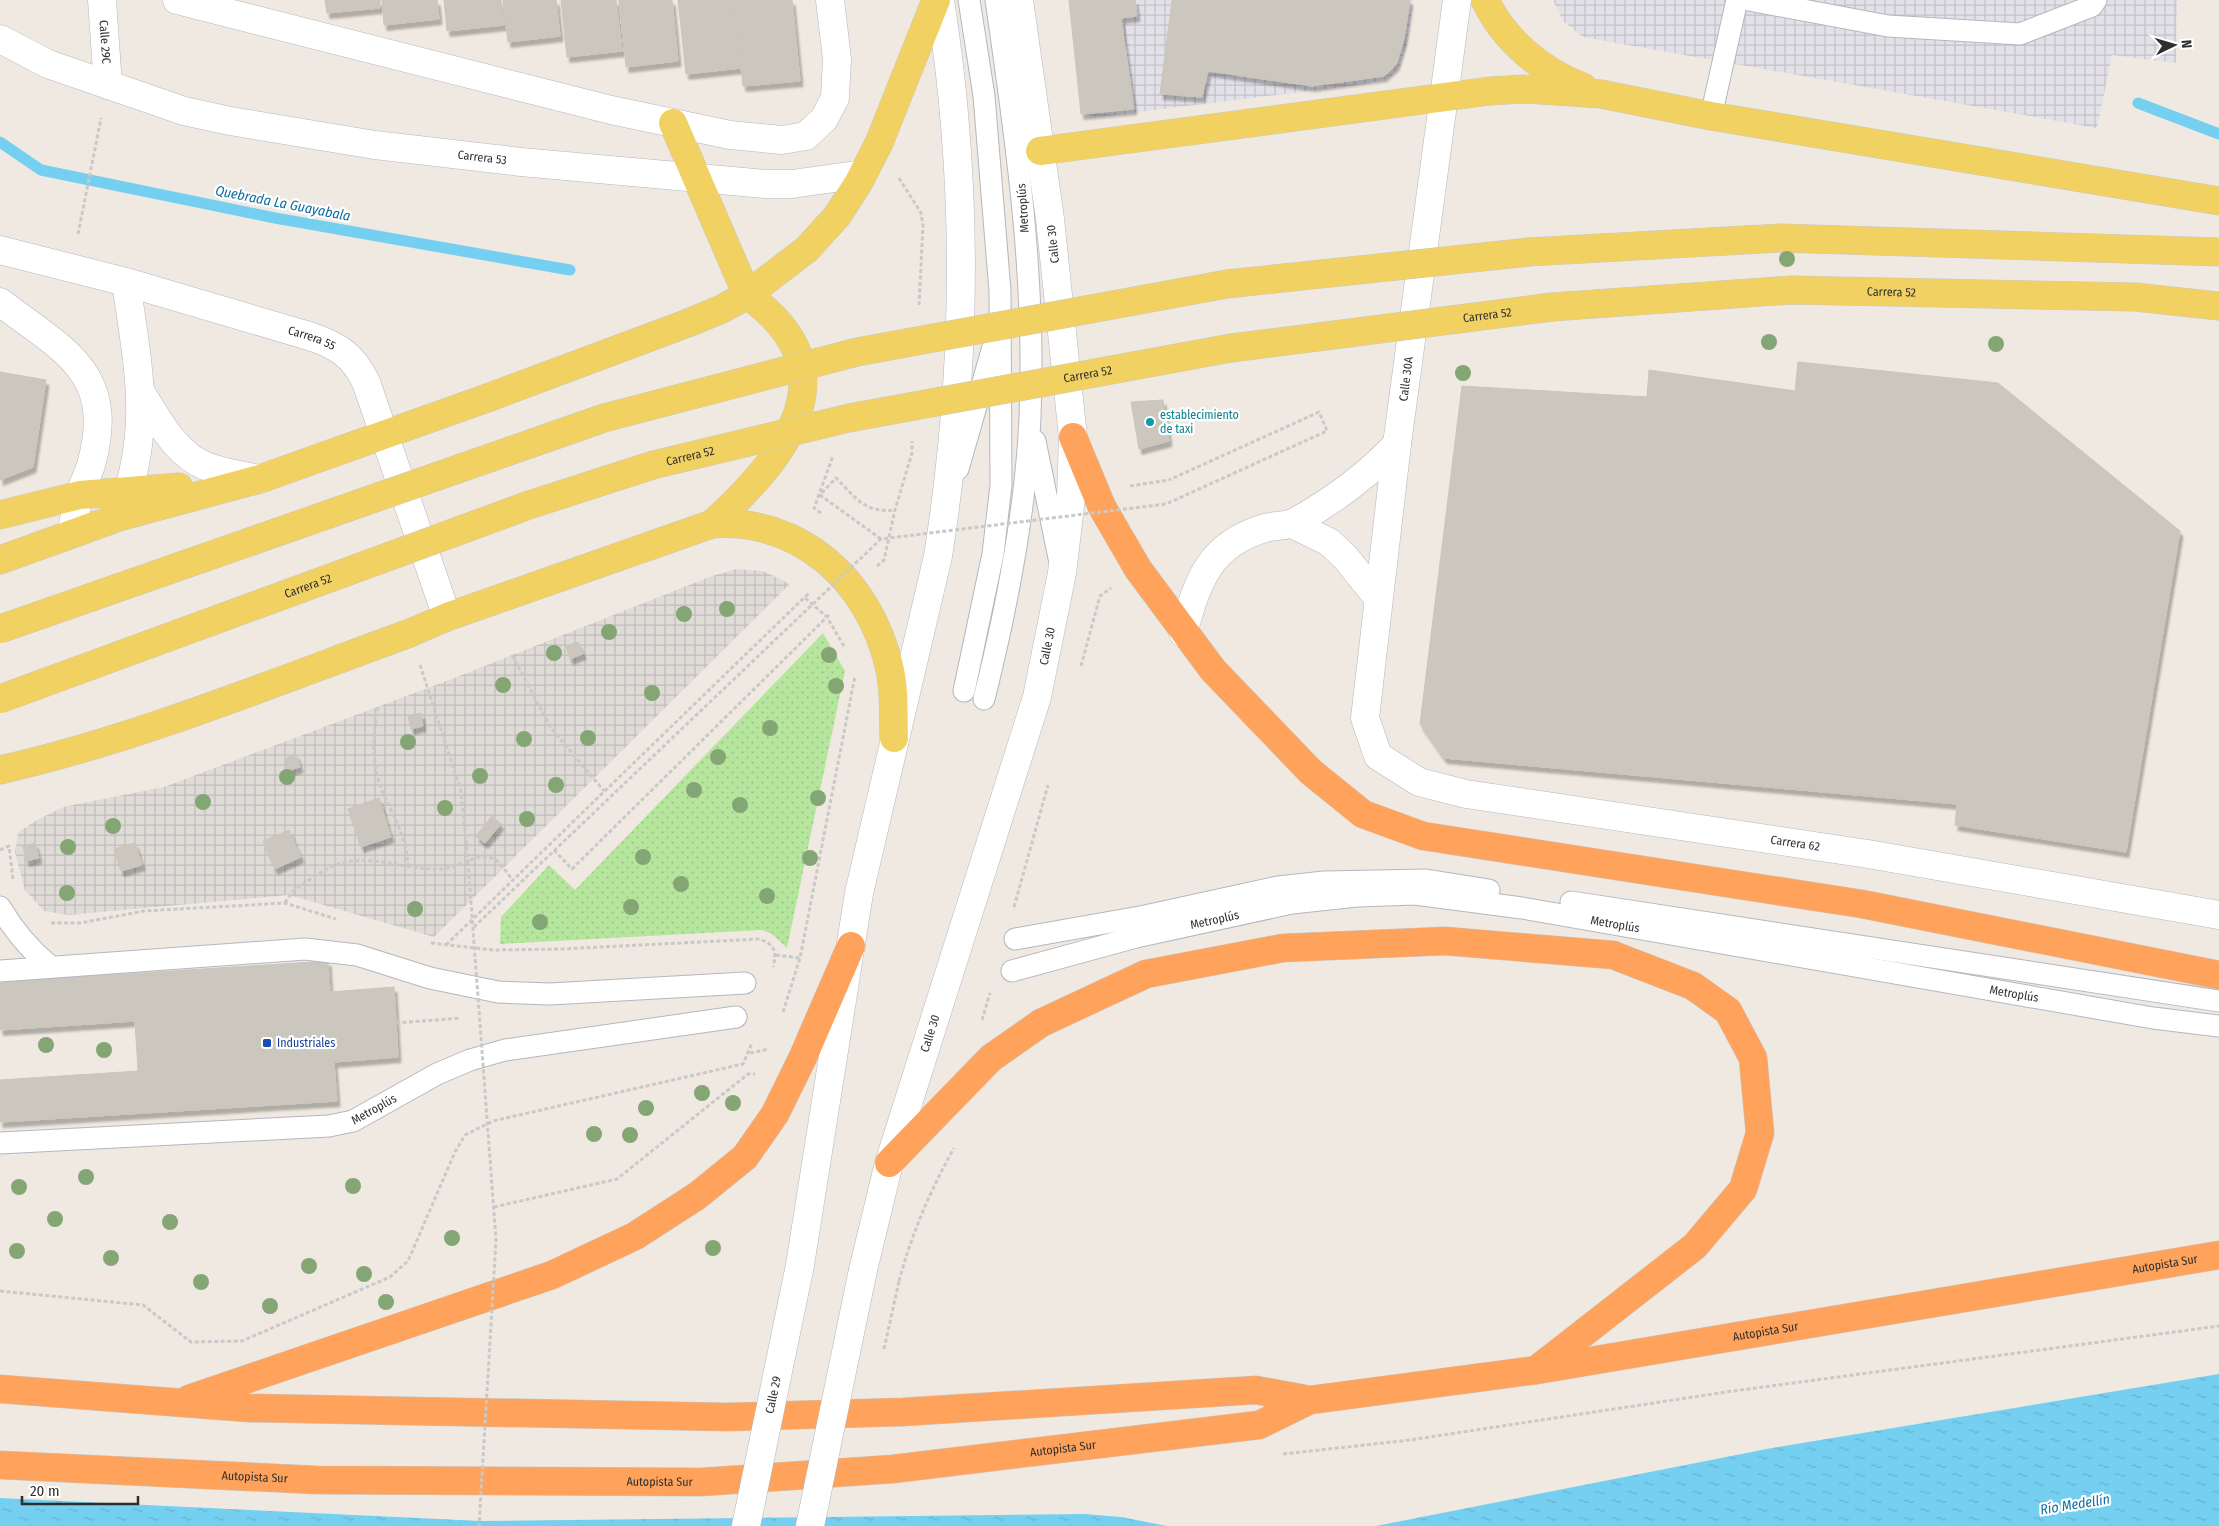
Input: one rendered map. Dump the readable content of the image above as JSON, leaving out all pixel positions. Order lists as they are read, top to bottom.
{
  "streets": {
    "highway": ["Autopista Sur"],
    "main road": ["Carrera 52"],
    "street": [
      "Calle 29C",
      "Carrera 53",
      "Calle 30",
      "Carrera 55",
      "Calle 30A",
      "Carrera 62",
      "Calle 29"
    ],
    "lane": ["Metroplús"]
  },
  "crossings": [
    ["Calle 29C", "Carrera 53"],
    ["Metroplús", "Calle 30"],
    ["Calle 30A", "Carrera 62"]
  ],
  "water": ["Quebrada La Guayabala", "Río Medellín"],
  "places": {
    "other": ["establecimiento de taxi"],
    "transit": ["Industriales"]
  },
  "scale_bar": "20 m",
  "north": "right"
}
